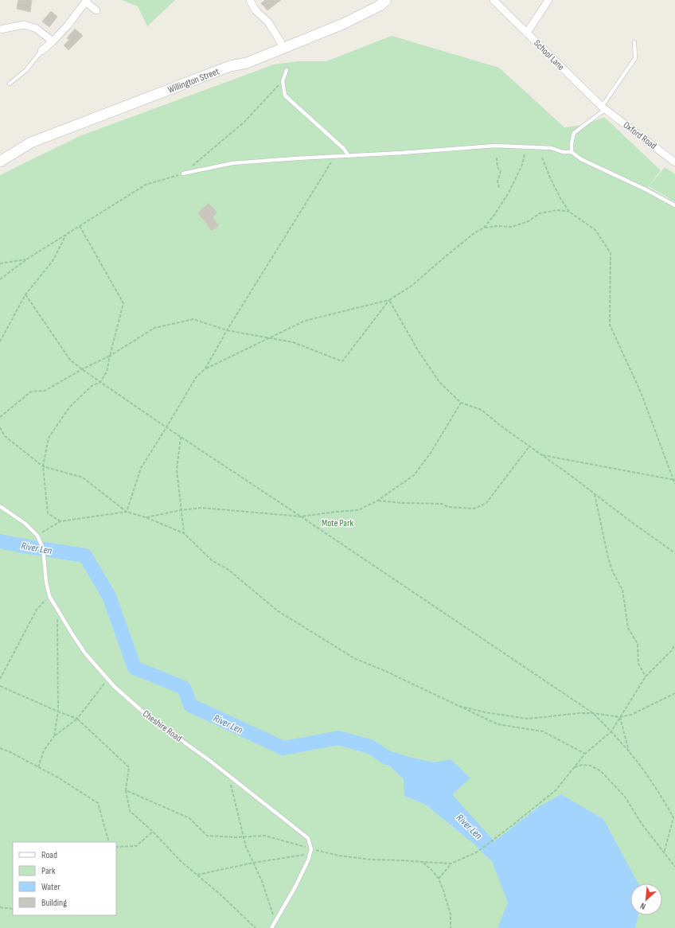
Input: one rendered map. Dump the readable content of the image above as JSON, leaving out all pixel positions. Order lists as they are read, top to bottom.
{
  "streets": {
    "street": ["School Lane", "Willington Street", "Oxford Road"],
    "lane": ["Cheshire Road"]
  },
  "crossings": [
    ["School Lane", "Oxford Road"]
  ],
  "water": ["River Len"],
  "parks": ["Mote Park"],
  "legend": [
    "Road",
    "Park",
    "Water",
    "Building"
  ],
  "north": "bottom left"
}
